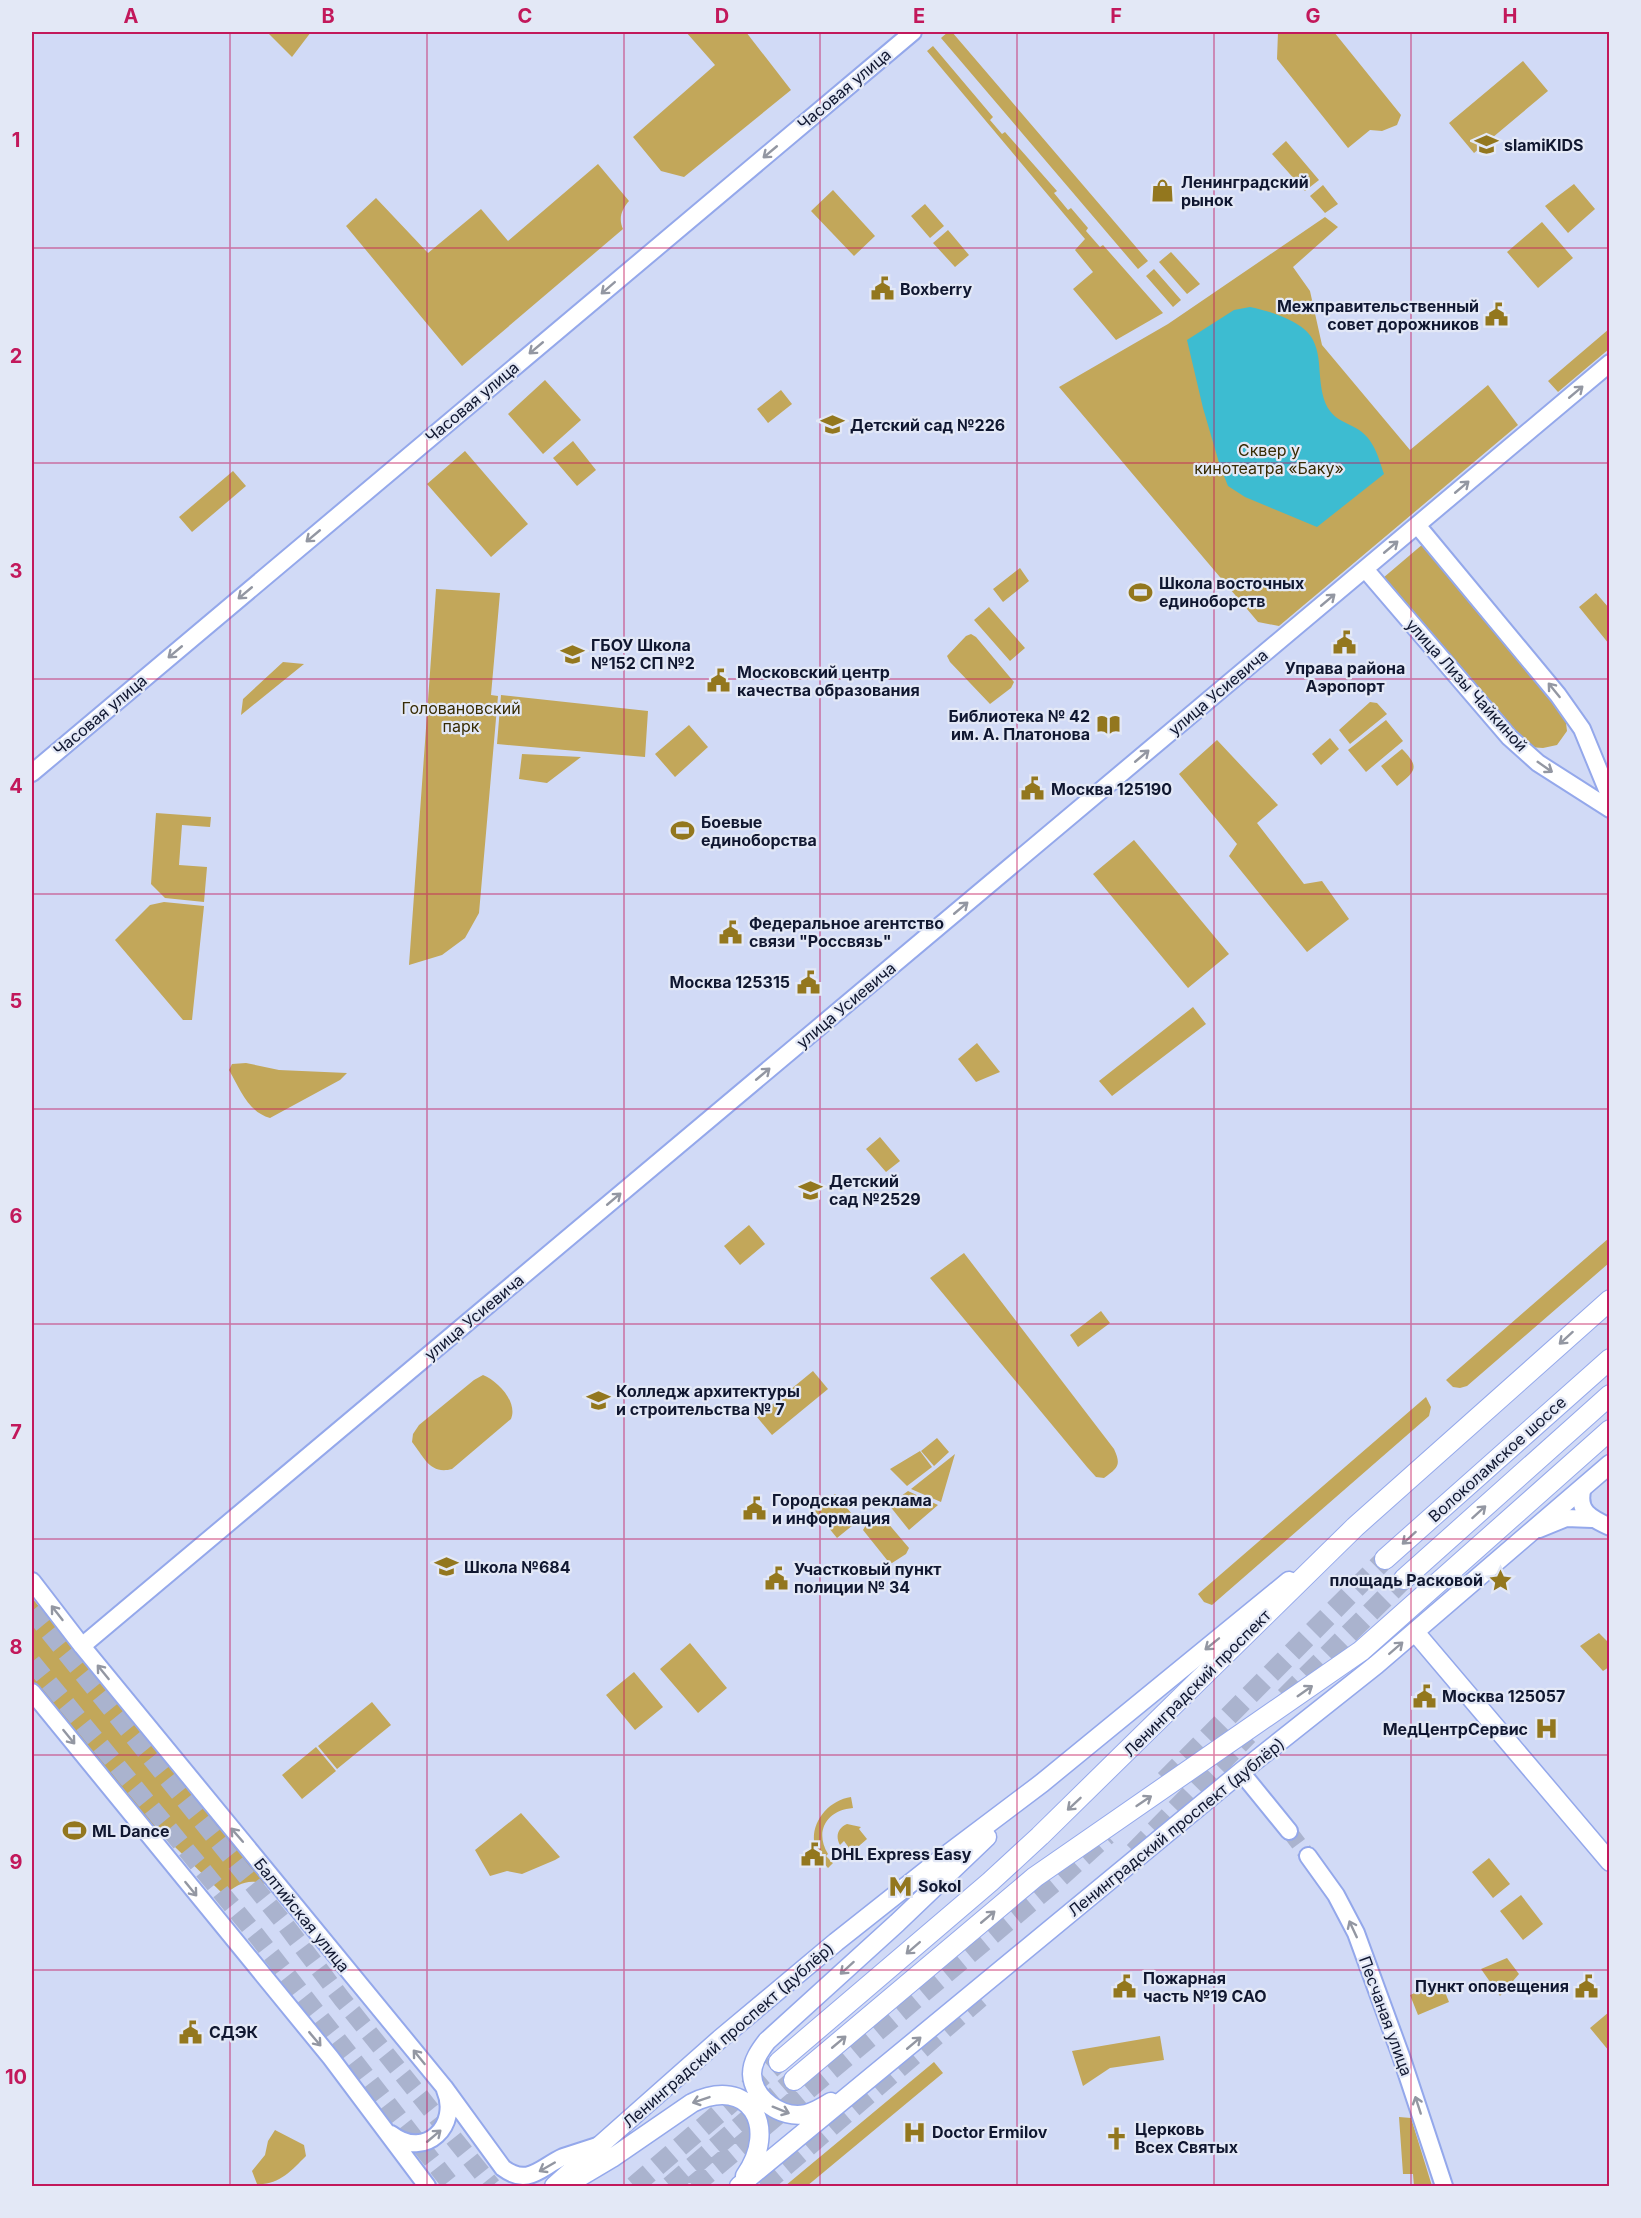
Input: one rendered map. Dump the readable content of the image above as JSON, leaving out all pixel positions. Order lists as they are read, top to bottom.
{
  "streets": {
    "main road": ["Волоколамское шоссе", "Ленинградский проспект", "Ленинградский проспект (дублёр)"],
    "street": [
      "Часовая улица",
      "улица Лизы Чайкиной",
      "улица Усиевича",
      "Балтийская улица",
      "Песчаная улица"
    ]
  },
  "crossings": [
    ["улица Лизы Чайкиной", "улица Усиевича"],
    ["улица Усиевича", "Балтийская улица"],
    ["Ленинградский проспект", "Ленинградский проспект (дублёр)"],
    ["Ленинградский проспект (дублёр)", "Балтийская улица"]
  ],
  "one_way": ["Часовая улица", "улица Усиевича", "Песчаная улица"],
  "parks": ["Сквер у кинотеатра «Баку»", "Головановский парк"],
  "places": {
    "school or university": [
      "slamiKIDS",
      "Детский сад №226",
      "ГБОУ Школа №152 СП №2",
      "Детский сад №2529",
      "Колледж архитектуры и строительства № 7",
      "Школа №684"
    ],
    "shop": ["Ленинградский рынок"],
    "public building": [
      "Boxberry",
      "Межправительственный совет дорожников",
      "Управа района Аэропорт",
      "Московский центр качества образования",
      "Москва 125190",
      "Федеральное агентство связи \"Россвязь\"",
      "Москва 125315",
      "Городская реклама и информация",
      "Участковый пункт полиции № 34",
      "Москва 125057",
      "DHL Express Easy",
      "Пункт оповещения",
      "Пожарная часть №19 САО",
      "СДЭК"
    ],
    "sports": ["Школа восточных единоборств", "Боевые единоборства", "ML Dance"],
    "library": ["Библиотека № 42 им. А. Платонова"],
    "place": ["площадь Расковой"],
    "hospital": ["МедЦентрСервис", "Doctor Ermilov"],
    "metro station": ["Sokol"],
    "church": ["Церковь Всех Святых"]
  },
  "grid": {
    "columns": [
      "A",
      "B",
      "C",
      "D",
      "E",
      "F",
      "G",
      "H"
    ],
    "rows": [
      "1",
      "2",
      "3",
      "4",
      "5",
      "6",
      "7",
      "8",
      "9",
      "10"
    ]
  }
}
